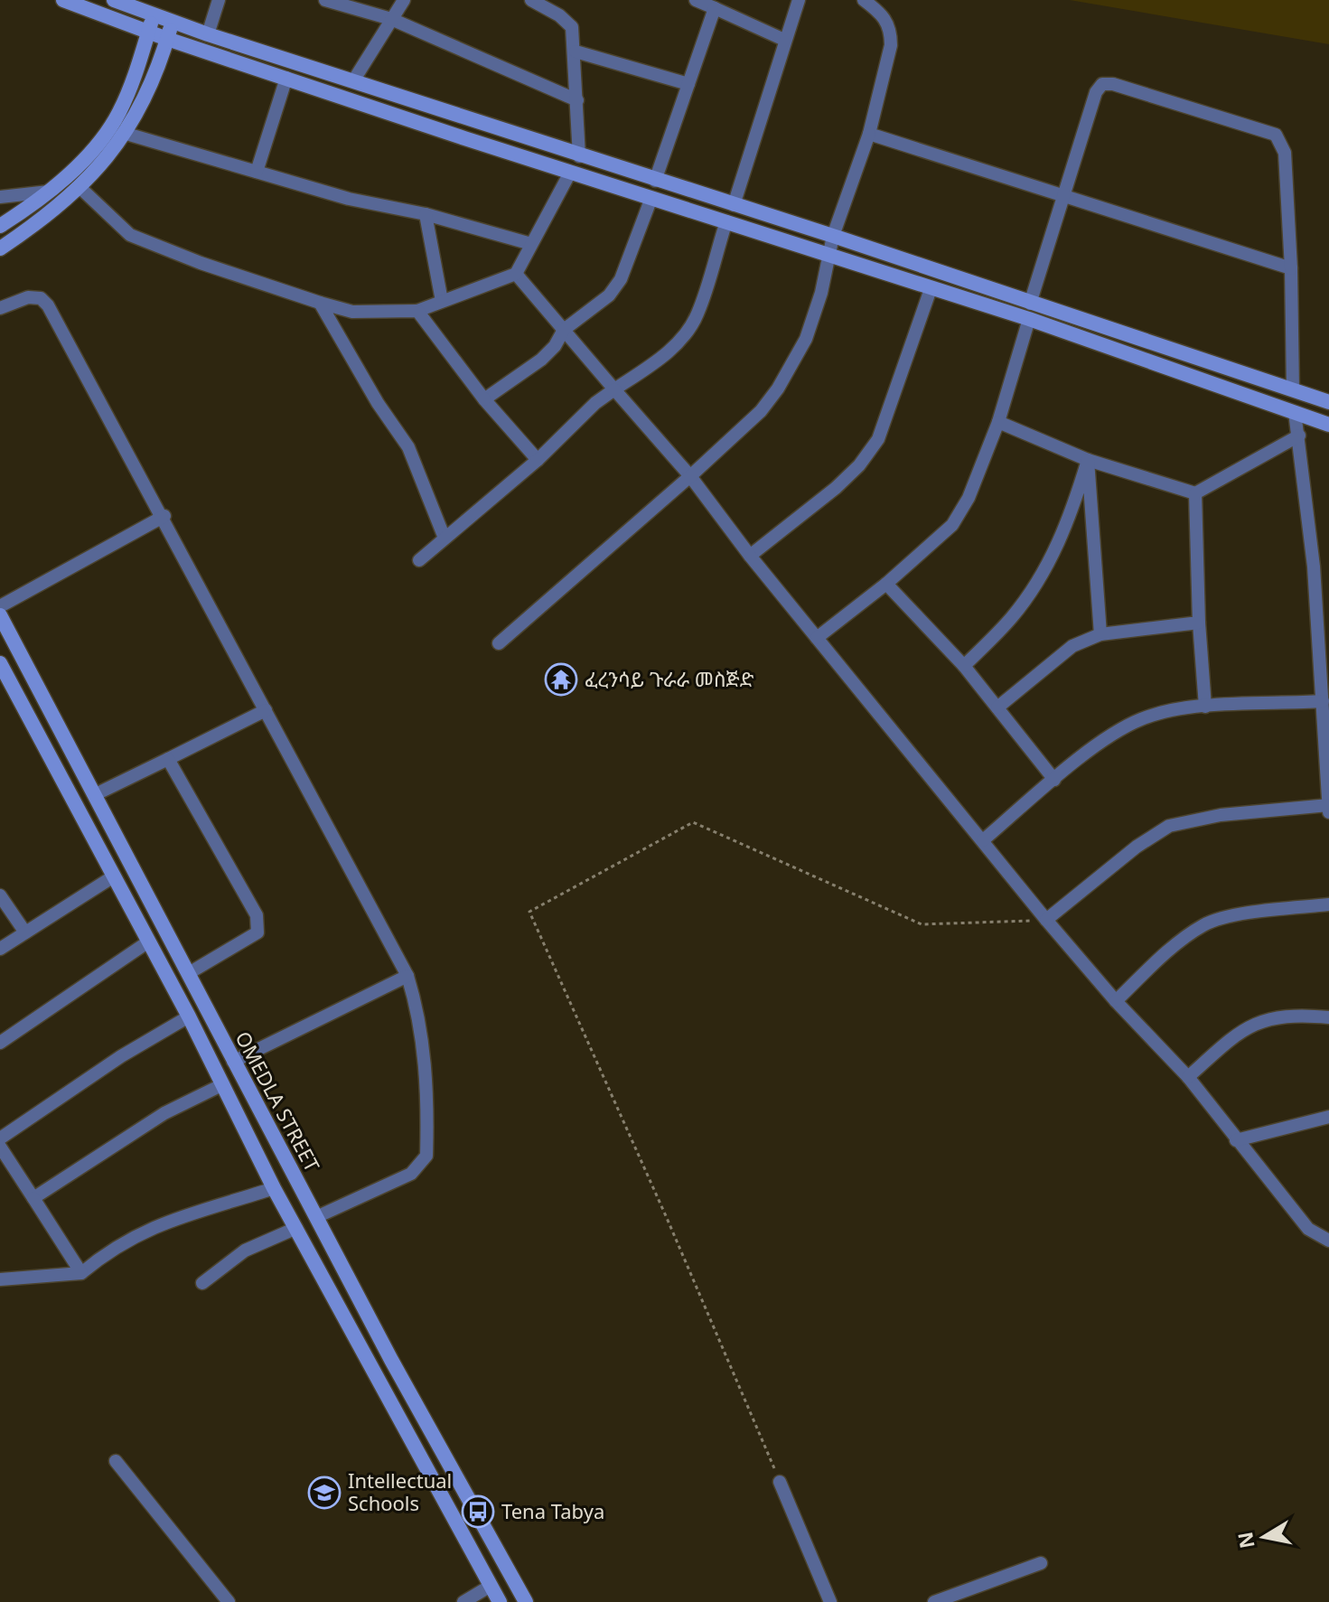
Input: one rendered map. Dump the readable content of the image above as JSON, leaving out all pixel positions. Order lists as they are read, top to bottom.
{
  "streets": {
    "main road": ["OMEDLA STREET"]
  },
  "places": {
    "temple": ["ፈረንሳይ ጉራራ መስጅድ"],
    "school or university": ["Intellectual Schools"],
    "bus stop": ["Tena Tabya"]
  },
  "north": "left"
}
